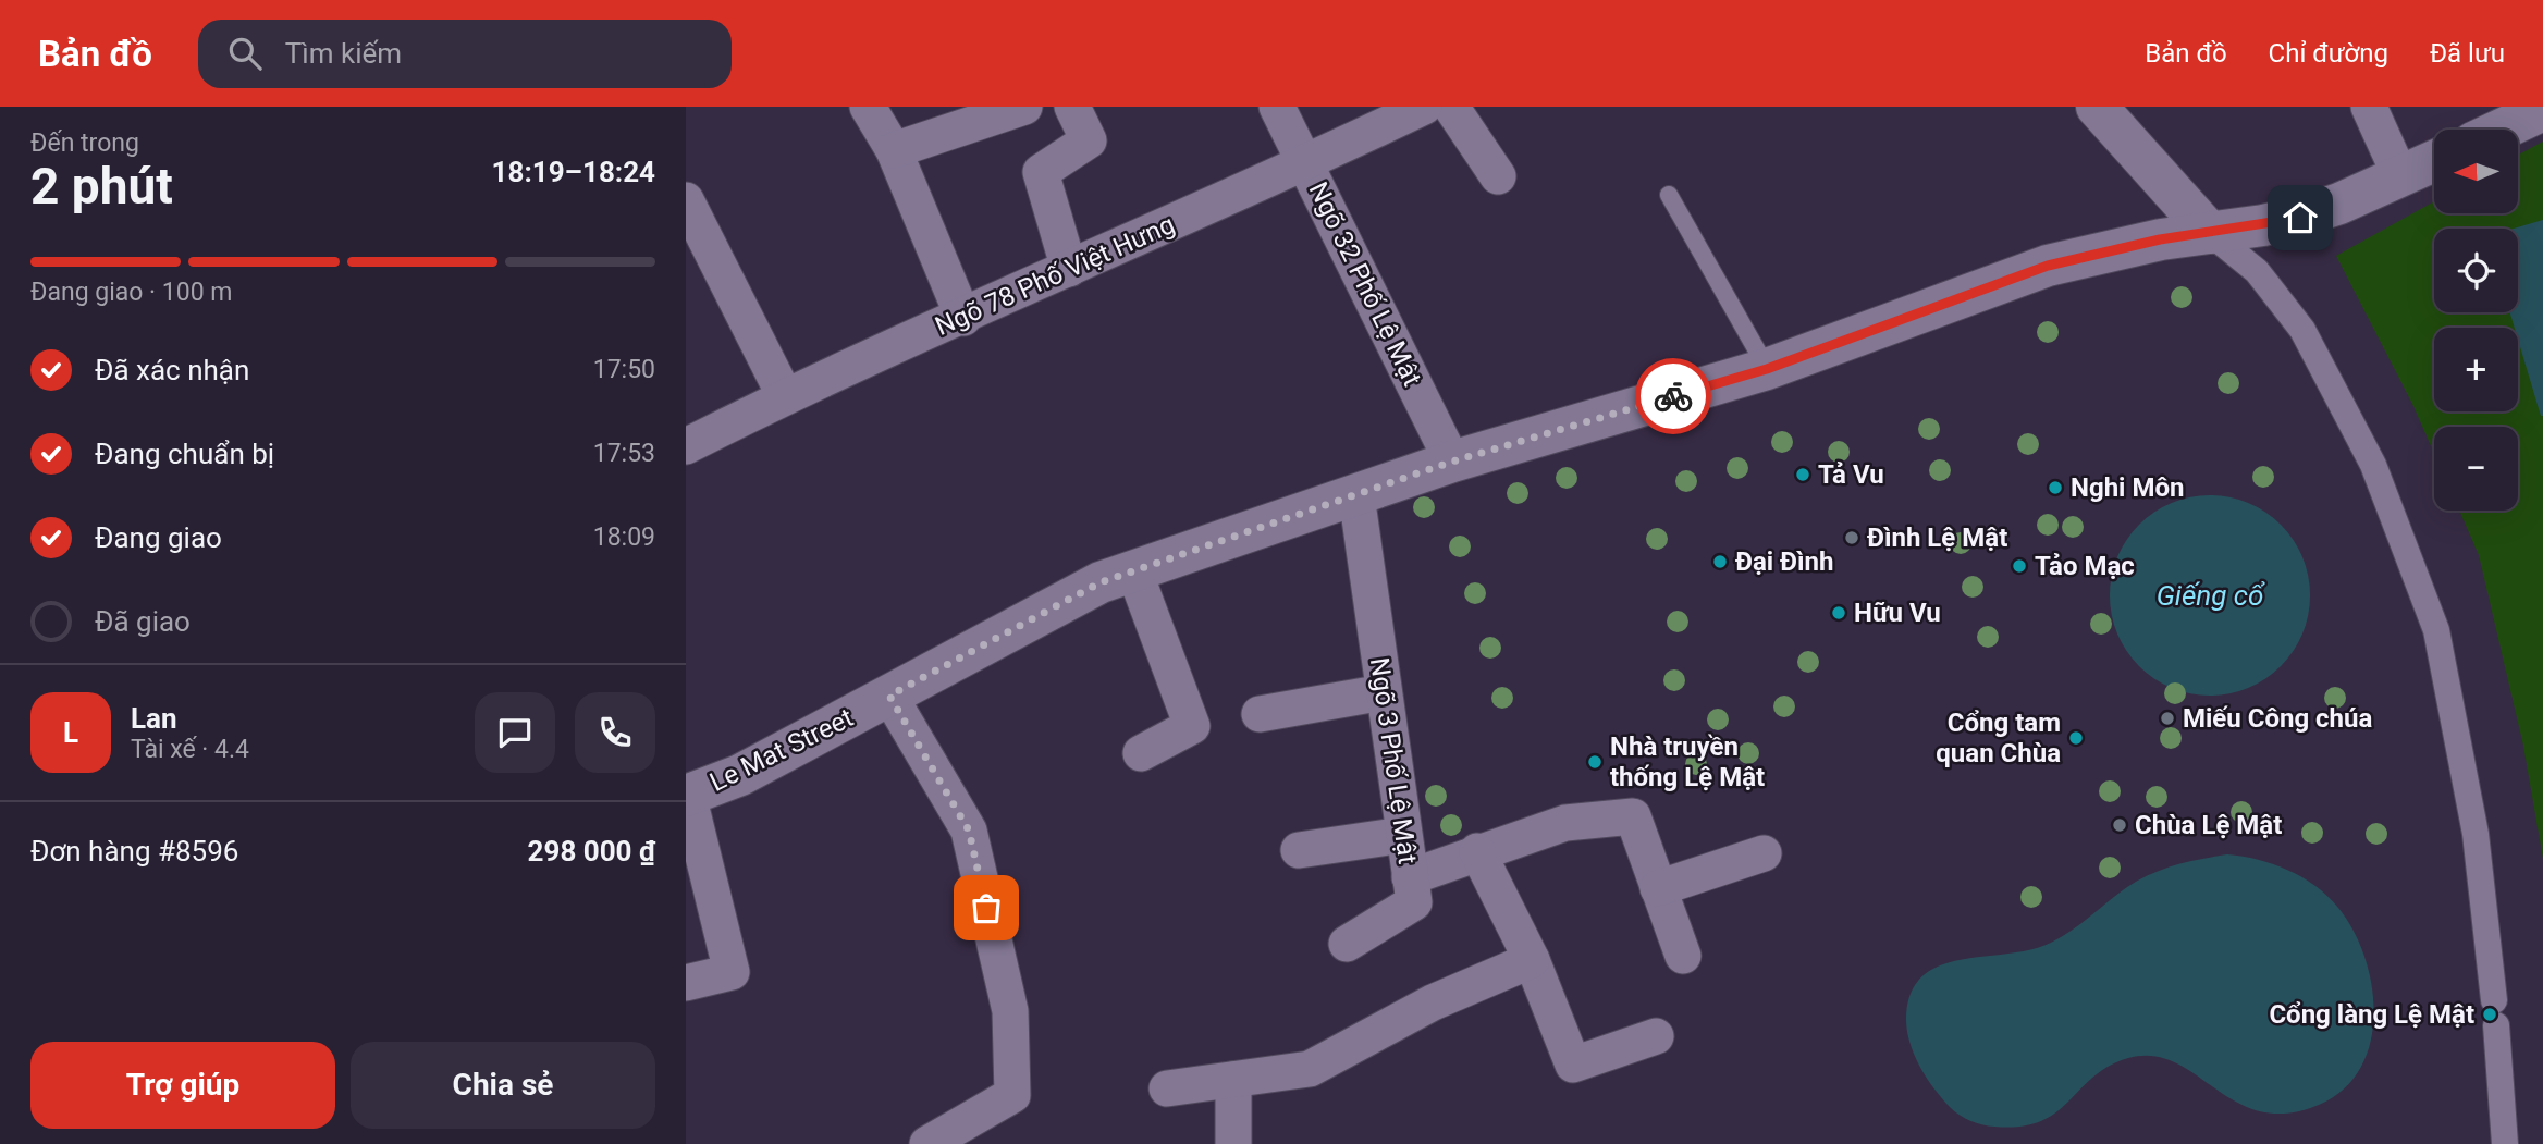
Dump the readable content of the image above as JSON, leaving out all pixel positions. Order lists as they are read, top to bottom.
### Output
{
  "streets": {
    "street": [
      "Ngõ 78 Phố Việt Hưng",
      "Ngõ 32 Phố Lệ Mật",
      "Le Mat Street",
      "Ngõ 3 Phố Lệ Mật"
    ]
  },
  "crossings": [
    ["Ngõ 78 Phố Việt Hưng", "Ngõ 32 Phố Lệ Mật"],
    ["Ngõ 32 Phố Lệ Mật", "Le Mat Street"],
    ["Le Mat Street", "Ngõ 3 Phố Lệ Mật"]
  ],
  "water": ["Giếng cổ"],
  "places": [
    "Tả Vu",
    "Nghi Môn",
    "Đình Lệ Mật",
    "Đại Đình",
    "Tảo Mạc",
    "Hữu Vu",
    "Miếu Công chúa",
    "Cổng tam quan Chùa",
    "Nhà truyền thống Lệ Mật",
    "Chùa Lệ Mật",
    "Cổng làng Lệ Mật"
  ],
  "north": "left",
  "page": {
    "header": "Bản đồ",
    "search": "Tìm kiếm",
    "nav": ["Bản đồ", "Chỉ đường", "Đã lưu"],
    "heading": ["2 phút", "Đến trong", "18:19–18:24"],
    "panel": [
      "Lan",
      "Tài xế · 4.4",
      "Đơn hàng #8596",
      "298 000 ₫"
    ],
    "map_buttons": ["+", "−"],
    "bar": "Đang giao · 100 m",
    "list": [
      ["Đã xác nhận", "17:50"],
      ["Đang chuẩn bị", "17:53"],
      ["Đang giao", "18:09"],
      "Đã giao"
    ],
    "round": "L",
    "buttons": ["Trợ giúp", "Chia sẻ"]
  }
}
